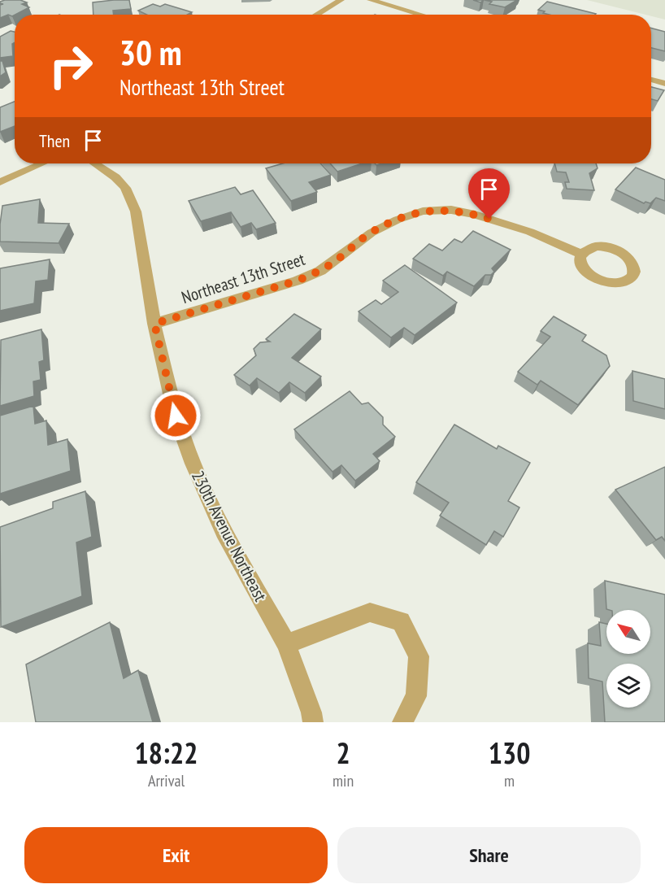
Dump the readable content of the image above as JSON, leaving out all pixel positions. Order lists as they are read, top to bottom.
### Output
{
  "streets": {
    "street": ["Northeast 13th Street", "230th Avenue Northeast"]
  },
  "crossings": [
    ["Northeast 13th Street", "230th Avenue Northeast"]
  ],
  "north": "top left",
  "page": {
    "turn": ["30 m", "Northeast 13th Street"],
    "then": "Then",
    "eta": [
      "18:22",
      "Arrival",
      "2",
      "min",
      "130",
      "m"
    ],
    "buttons": ["Exit", "Share"]
  }
}
